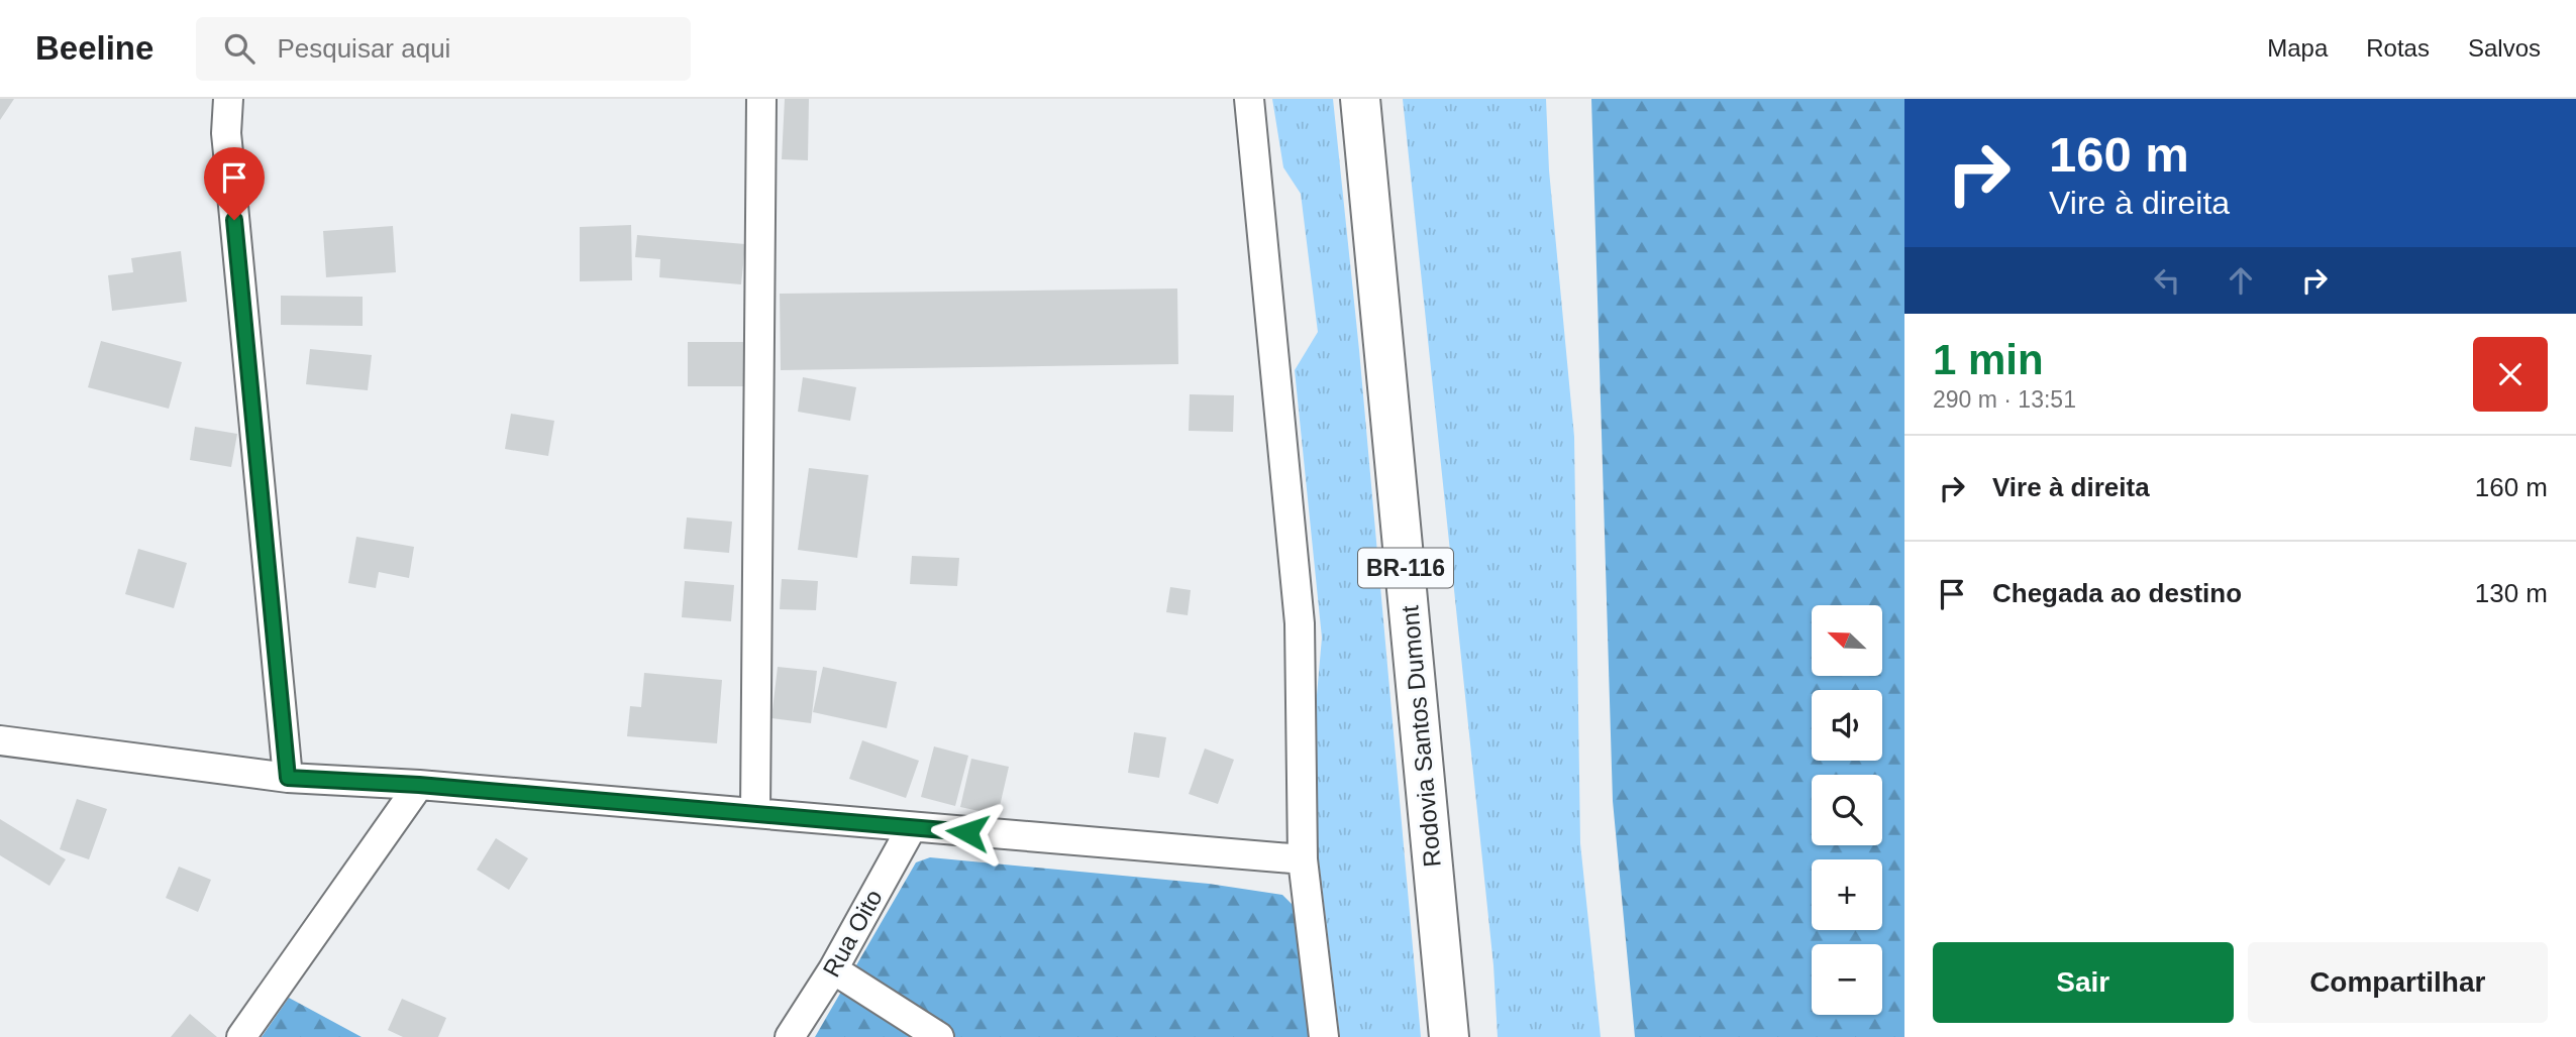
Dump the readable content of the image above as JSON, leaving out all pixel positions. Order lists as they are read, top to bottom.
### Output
{
  "streets": {
    "highway": ["BR-116", "Rodovia Santos Dumont"],
    "street": ["Rua Oito"]
  },
  "north": "top left",
  "page": {
    "header": "Beeline",
    "search": "Pesquisar aqui",
    "nav": ["Mapa", "Rotas", "Salvos"],
    "turn": ["160 m", "Vire à direita"],
    "heading": ["1 min", "290 m · 13:51"],
    "list": [
      {
        "name": "Vire à direita",
        "value": "160 m"
      },
      {
        "name": "Chegada ao destino",
        "value": "130 m"
      }
    ],
    "map_buttons": ["+", "−"],
    "buttons": ["Sair", "Compartilhar"]
  }
}
